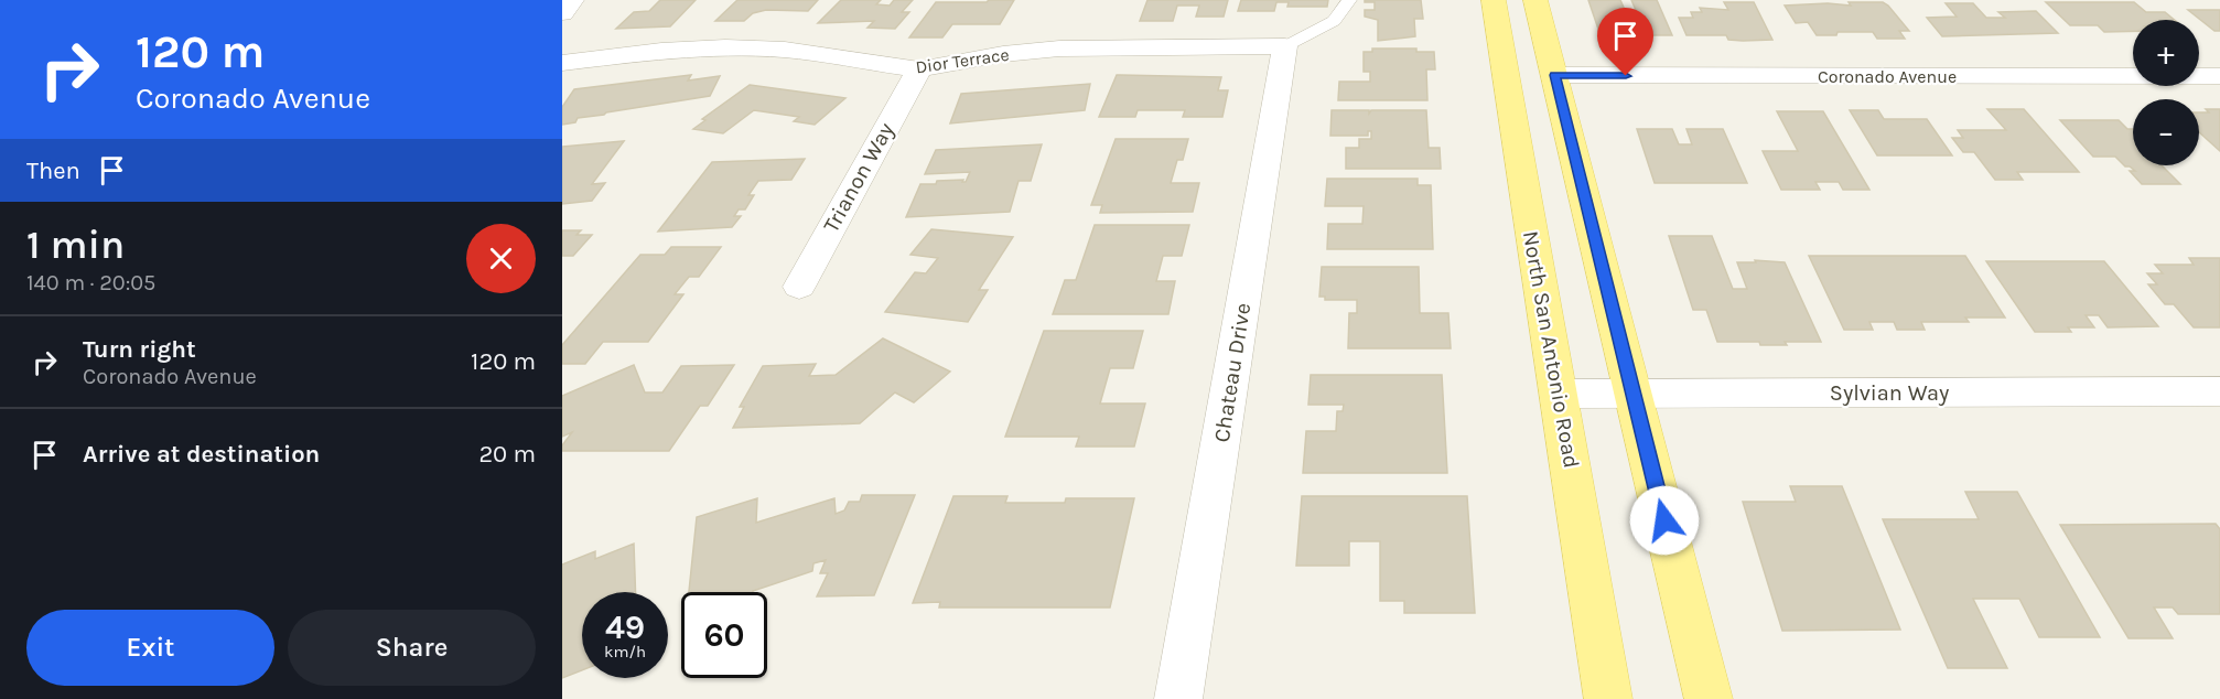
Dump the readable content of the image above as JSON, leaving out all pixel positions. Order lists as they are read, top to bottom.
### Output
{
  "streets": {
    "main road": ["North San Antonio Road"],
    "street": [
      "Dior Terrace",
      "Coronado Avenue",
      "Trianon Way",
      "Chateau Drive",
      "Sylvian Way"
    ]
  },
  "crossings": [
    ["Dior Terrace", "Trianon Way"],
    ["Dior Terrace", "Chateau Drive"],
    ["North San Antonio Road", "Sylvian Way"]
  ],
  "page": {
    "turn": ["120 m", "Coronado Avenue"],
    "map_buttons": ["+", "−"],
    "then": "Then",
    "heading": ["1 min", "140 m · 20:05"],
    "list": [
      {
        "name": "Turn right",
        "note": "Coronado Avenue",
        "value": "120 m"
      },
      {
        "name": "Arrive at destination",
        "value": "20 m"
      }
    ],
    "speed": "49 km/h",
    "limit": "60",
    "buttons": ["Exit", "Share"]
  }
}
